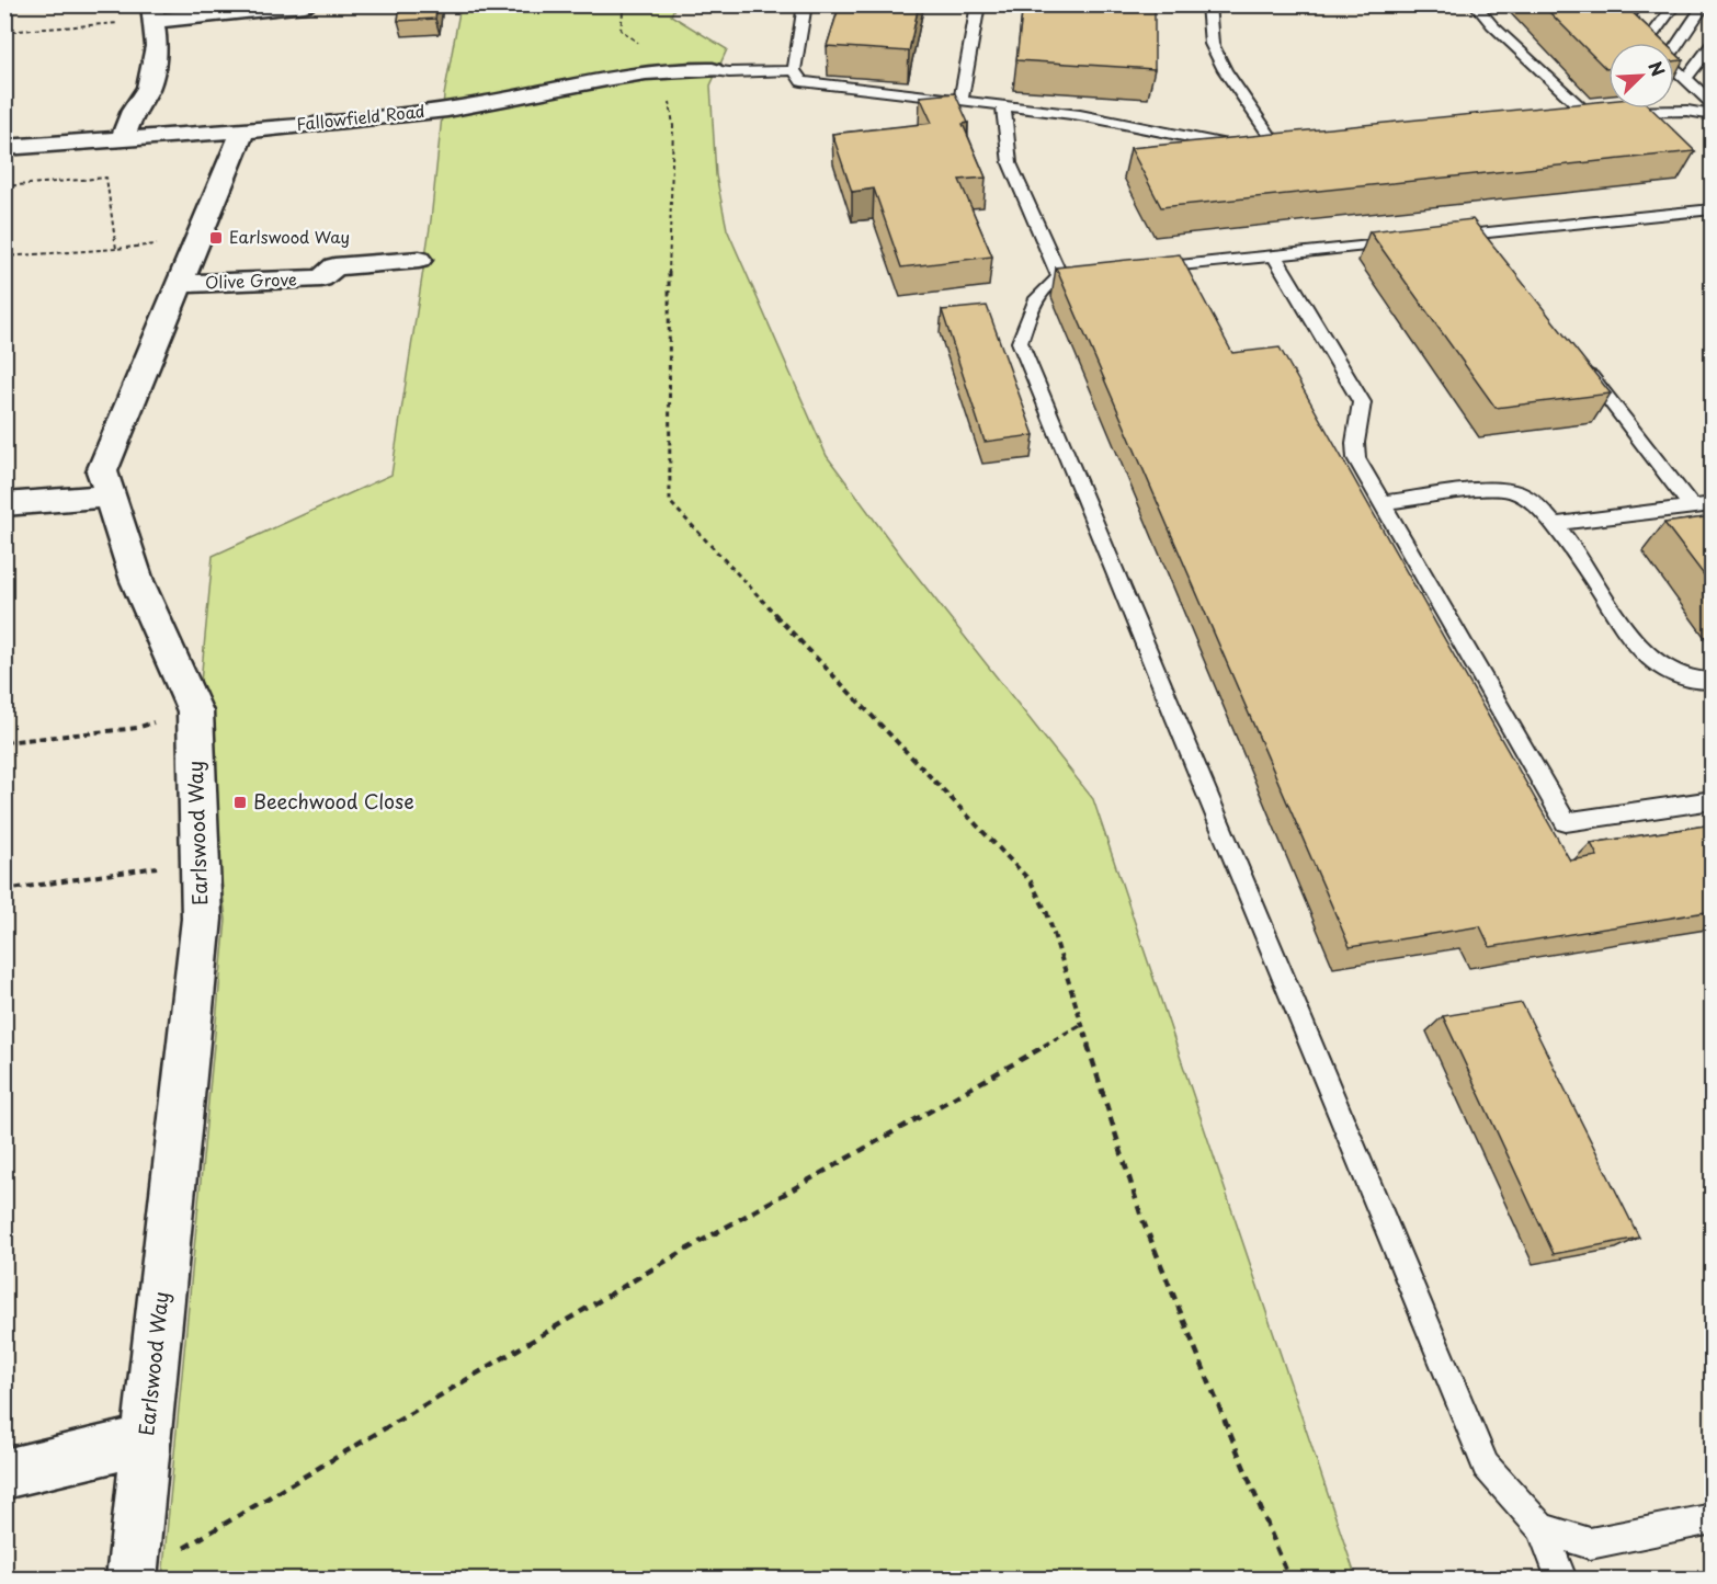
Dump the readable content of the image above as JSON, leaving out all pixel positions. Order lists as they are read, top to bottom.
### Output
{
  "streets": {
    "street": ["Fallowfield Road", "Olive Grove", "Earlswood Way"]
  },
  "crossings": [
    ["Fallowfield Road", "Earlswood Way"],
    ["Olive Grove", "Earlswood Way"]
  ],
  "places": {
    "transit": ["Earlswood Way", "Beechwood Close"]
  },
  "north": "top right"
}
